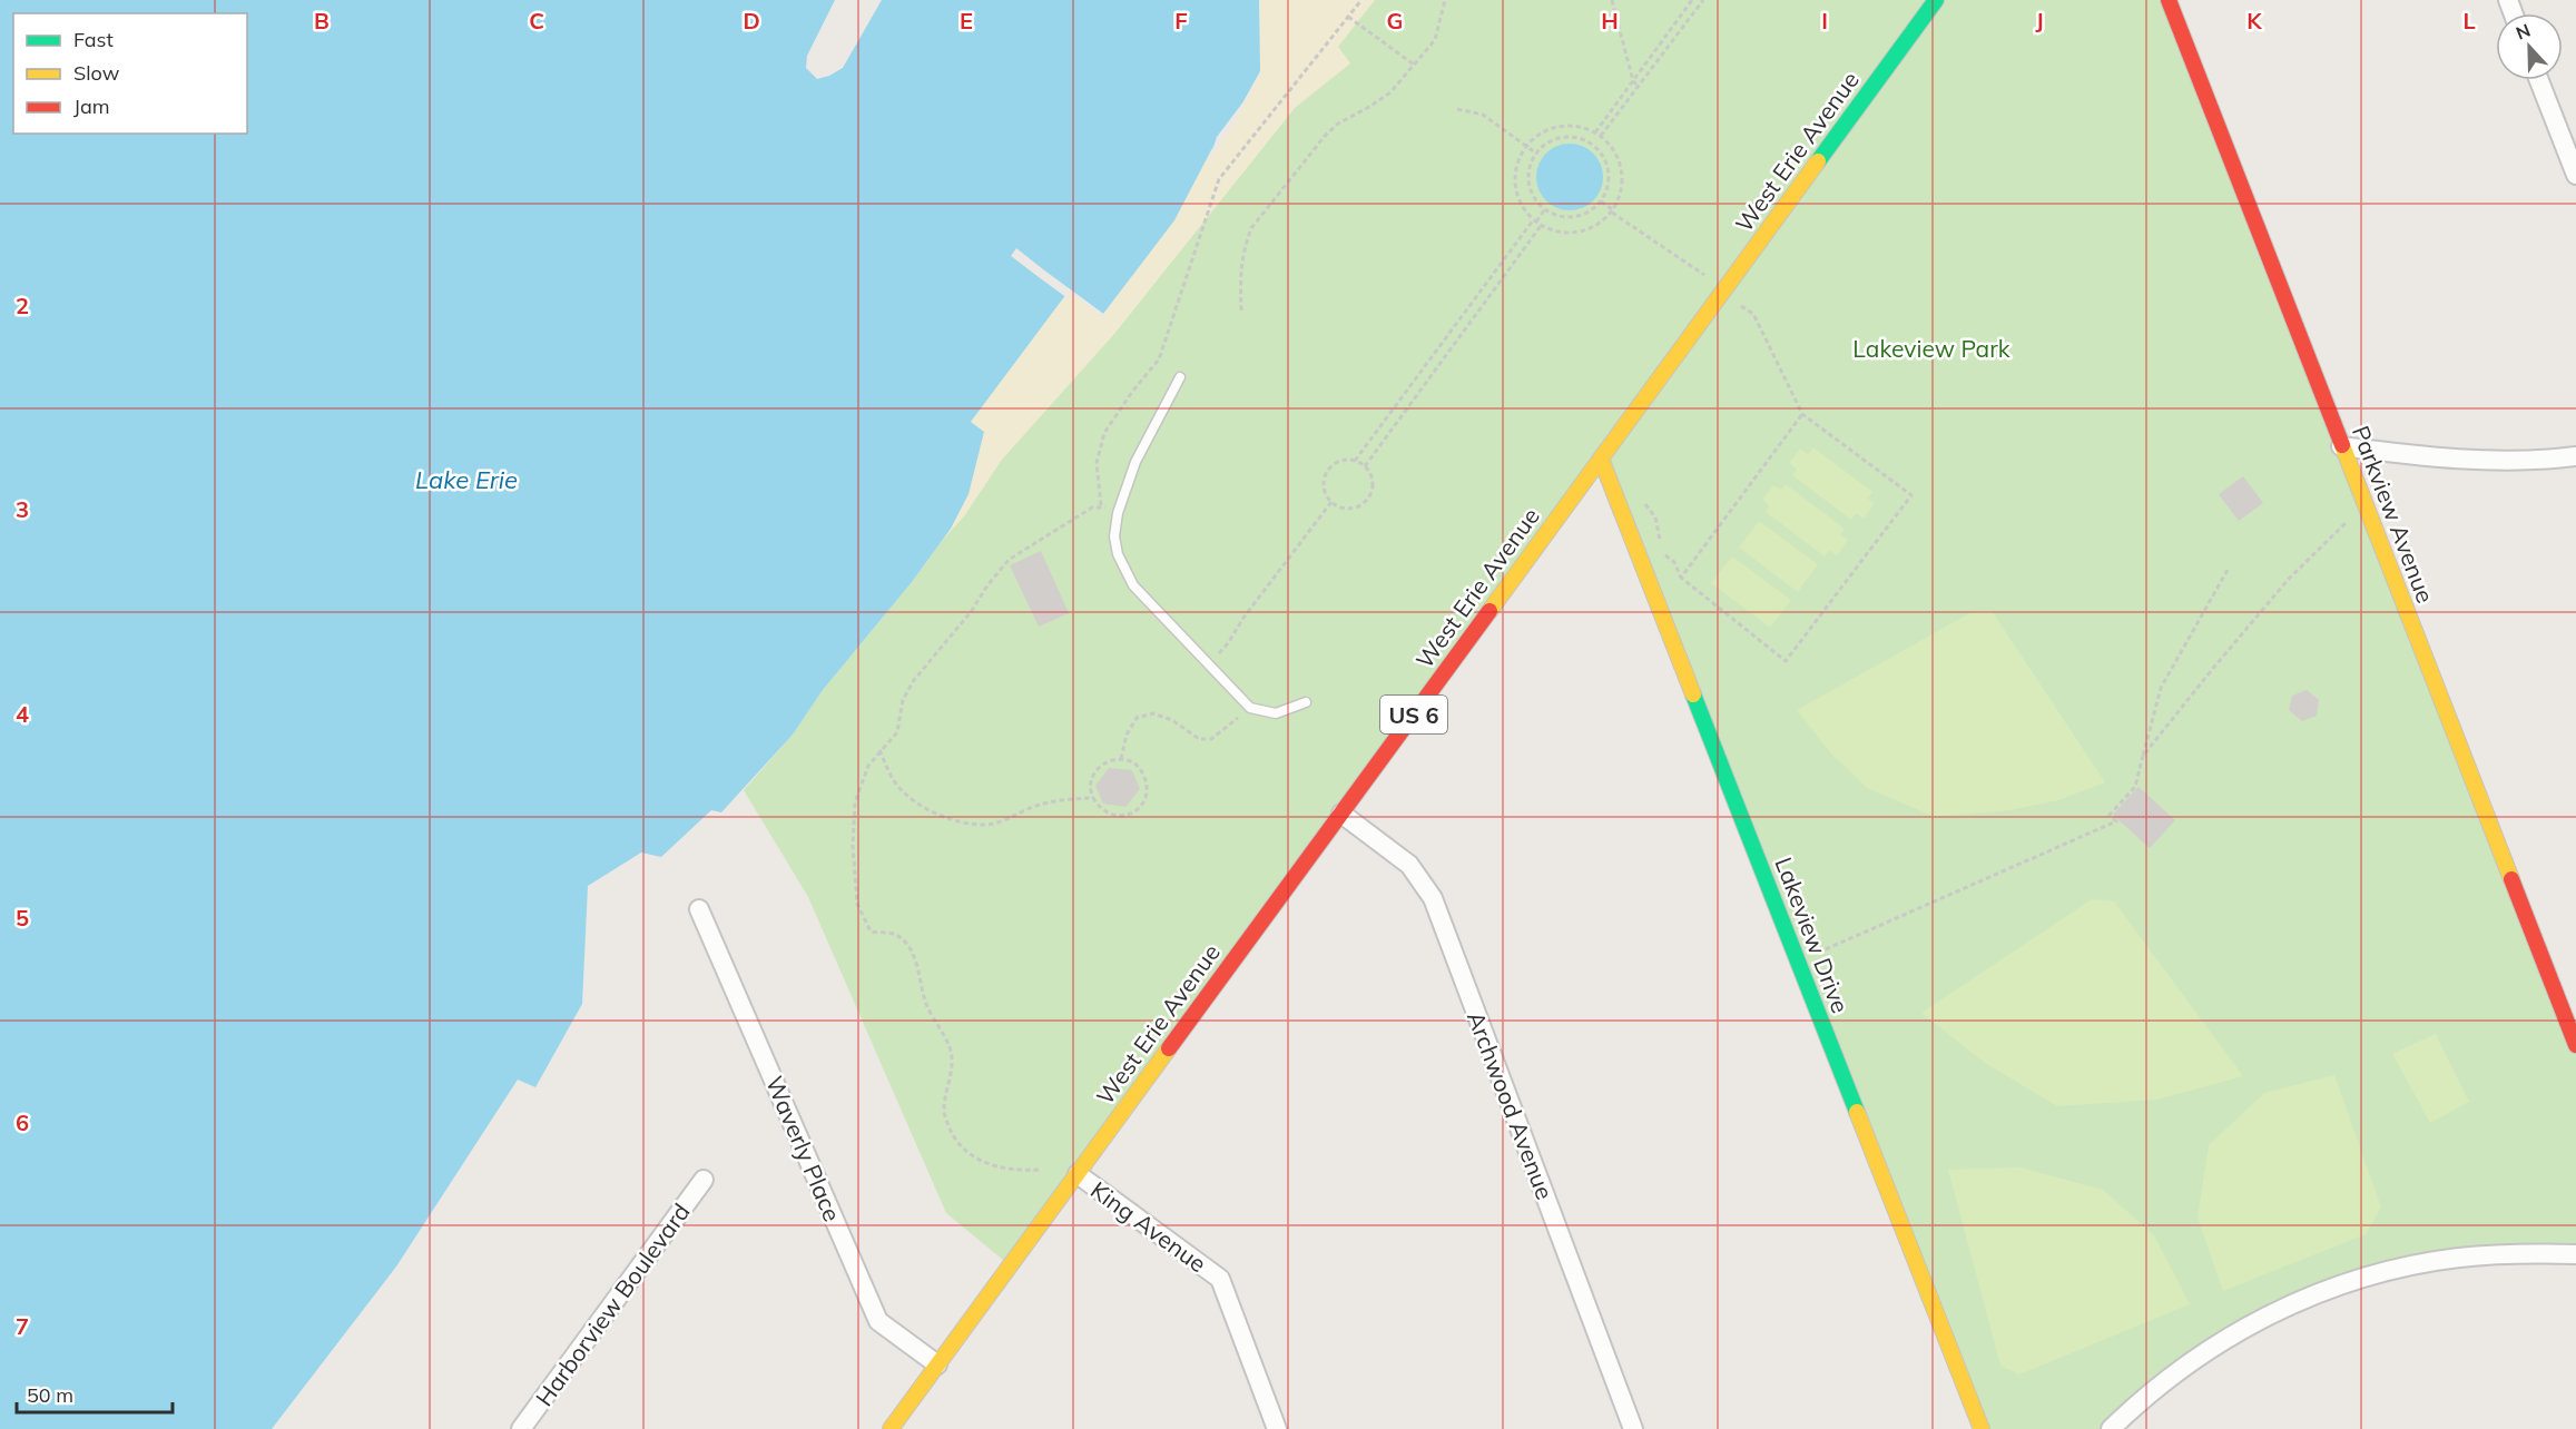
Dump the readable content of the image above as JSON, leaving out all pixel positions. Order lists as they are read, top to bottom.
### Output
{
  "streets": {
    "street": [
      "West Erie Avenue",
      "Parkview Avenue",
      "US 6",
      "Lakeview Drive",
      "Archwood Avenue",
      "Waverly Place",
      "King Avenue",
      "Harborview Boulevard"
    ]
  },
  "crossings": [
    ["West Erie Avenue", "Lakeview Drive"],
    ["West Erie Avenue", "Archwood Avenue"],
    ["West Erie Avenue", "Waverly Place"],
    ["West Erie Avenue", "King Avenue"]
  ],
  "water": ["Lake Erie"],
  "parks": ["Lakeview Park"],
  "legend": ["Fast", "Slow", "Jam"],
  "scale_bar": "50 m",
  "north": "top",
  "grid": {
    "columns": [
      "B",
      "C",
      "D",
      "E",
      "F",
      "G",
      "H",
      "I",
      "J",
      "K",
      "L"
    ],
    "rows": [
      "2",
      "3",
      "4",
      "5",
      "6",
      "7"
    ]
  }
}
